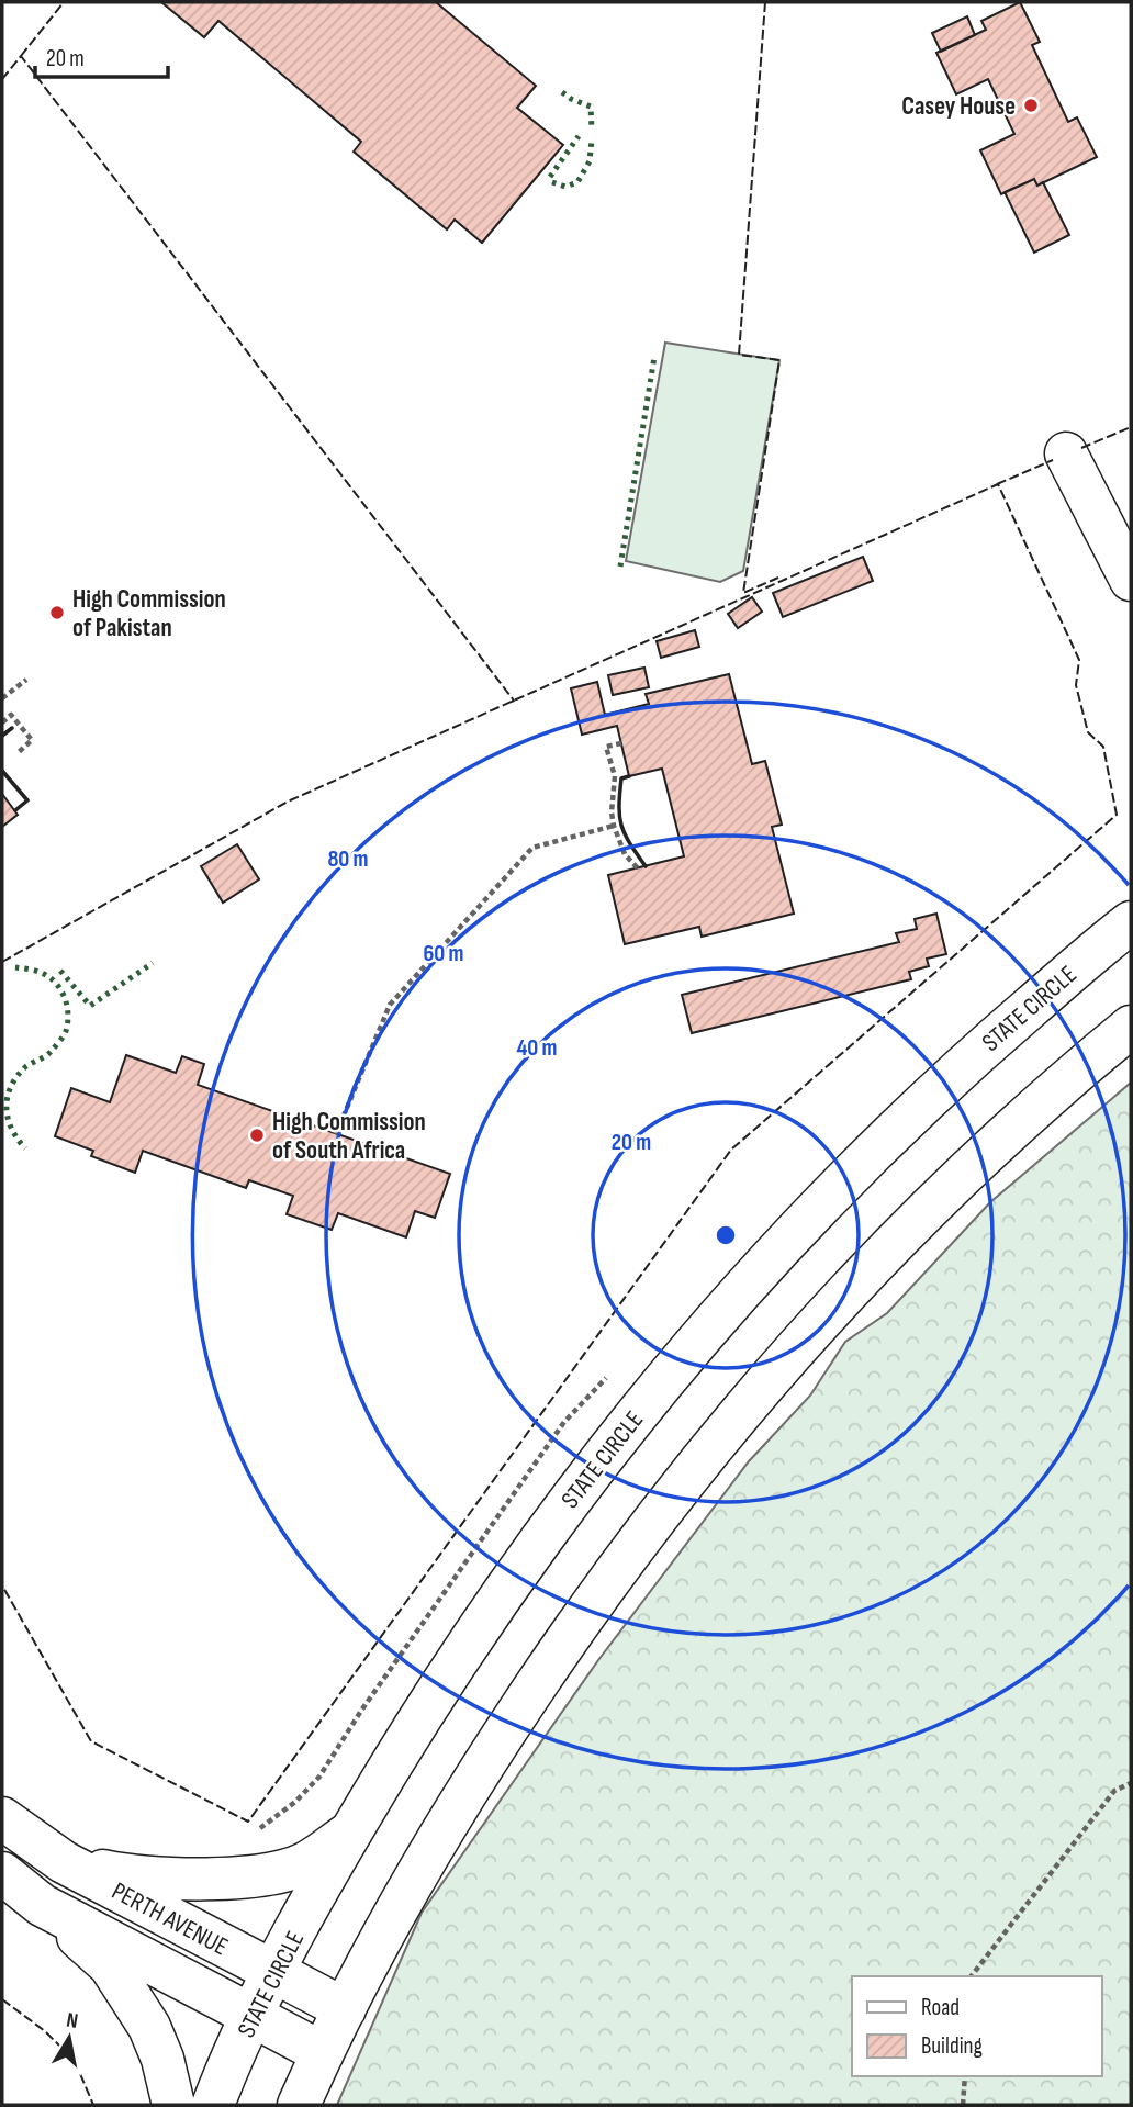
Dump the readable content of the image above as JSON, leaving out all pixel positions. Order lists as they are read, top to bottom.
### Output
{
  "streets": {
    "main road": ["STATE CIRCLE", "PERTH AVENUE"]
  },
  "crossings": [
    ["STATE CIRCLE", "PERTH AVENUE"]
  ],
  "places": ["Casey House", "High Commission of Pakistan", "High Commission of South Africa"],
  "legend": ["Road", "Building"],
  "scale_bar": "20 m",
  "north": "top",
  "rings": [
    "80 m",
    "60 m",
    "40 m",
    "20 m"
  ]
}
